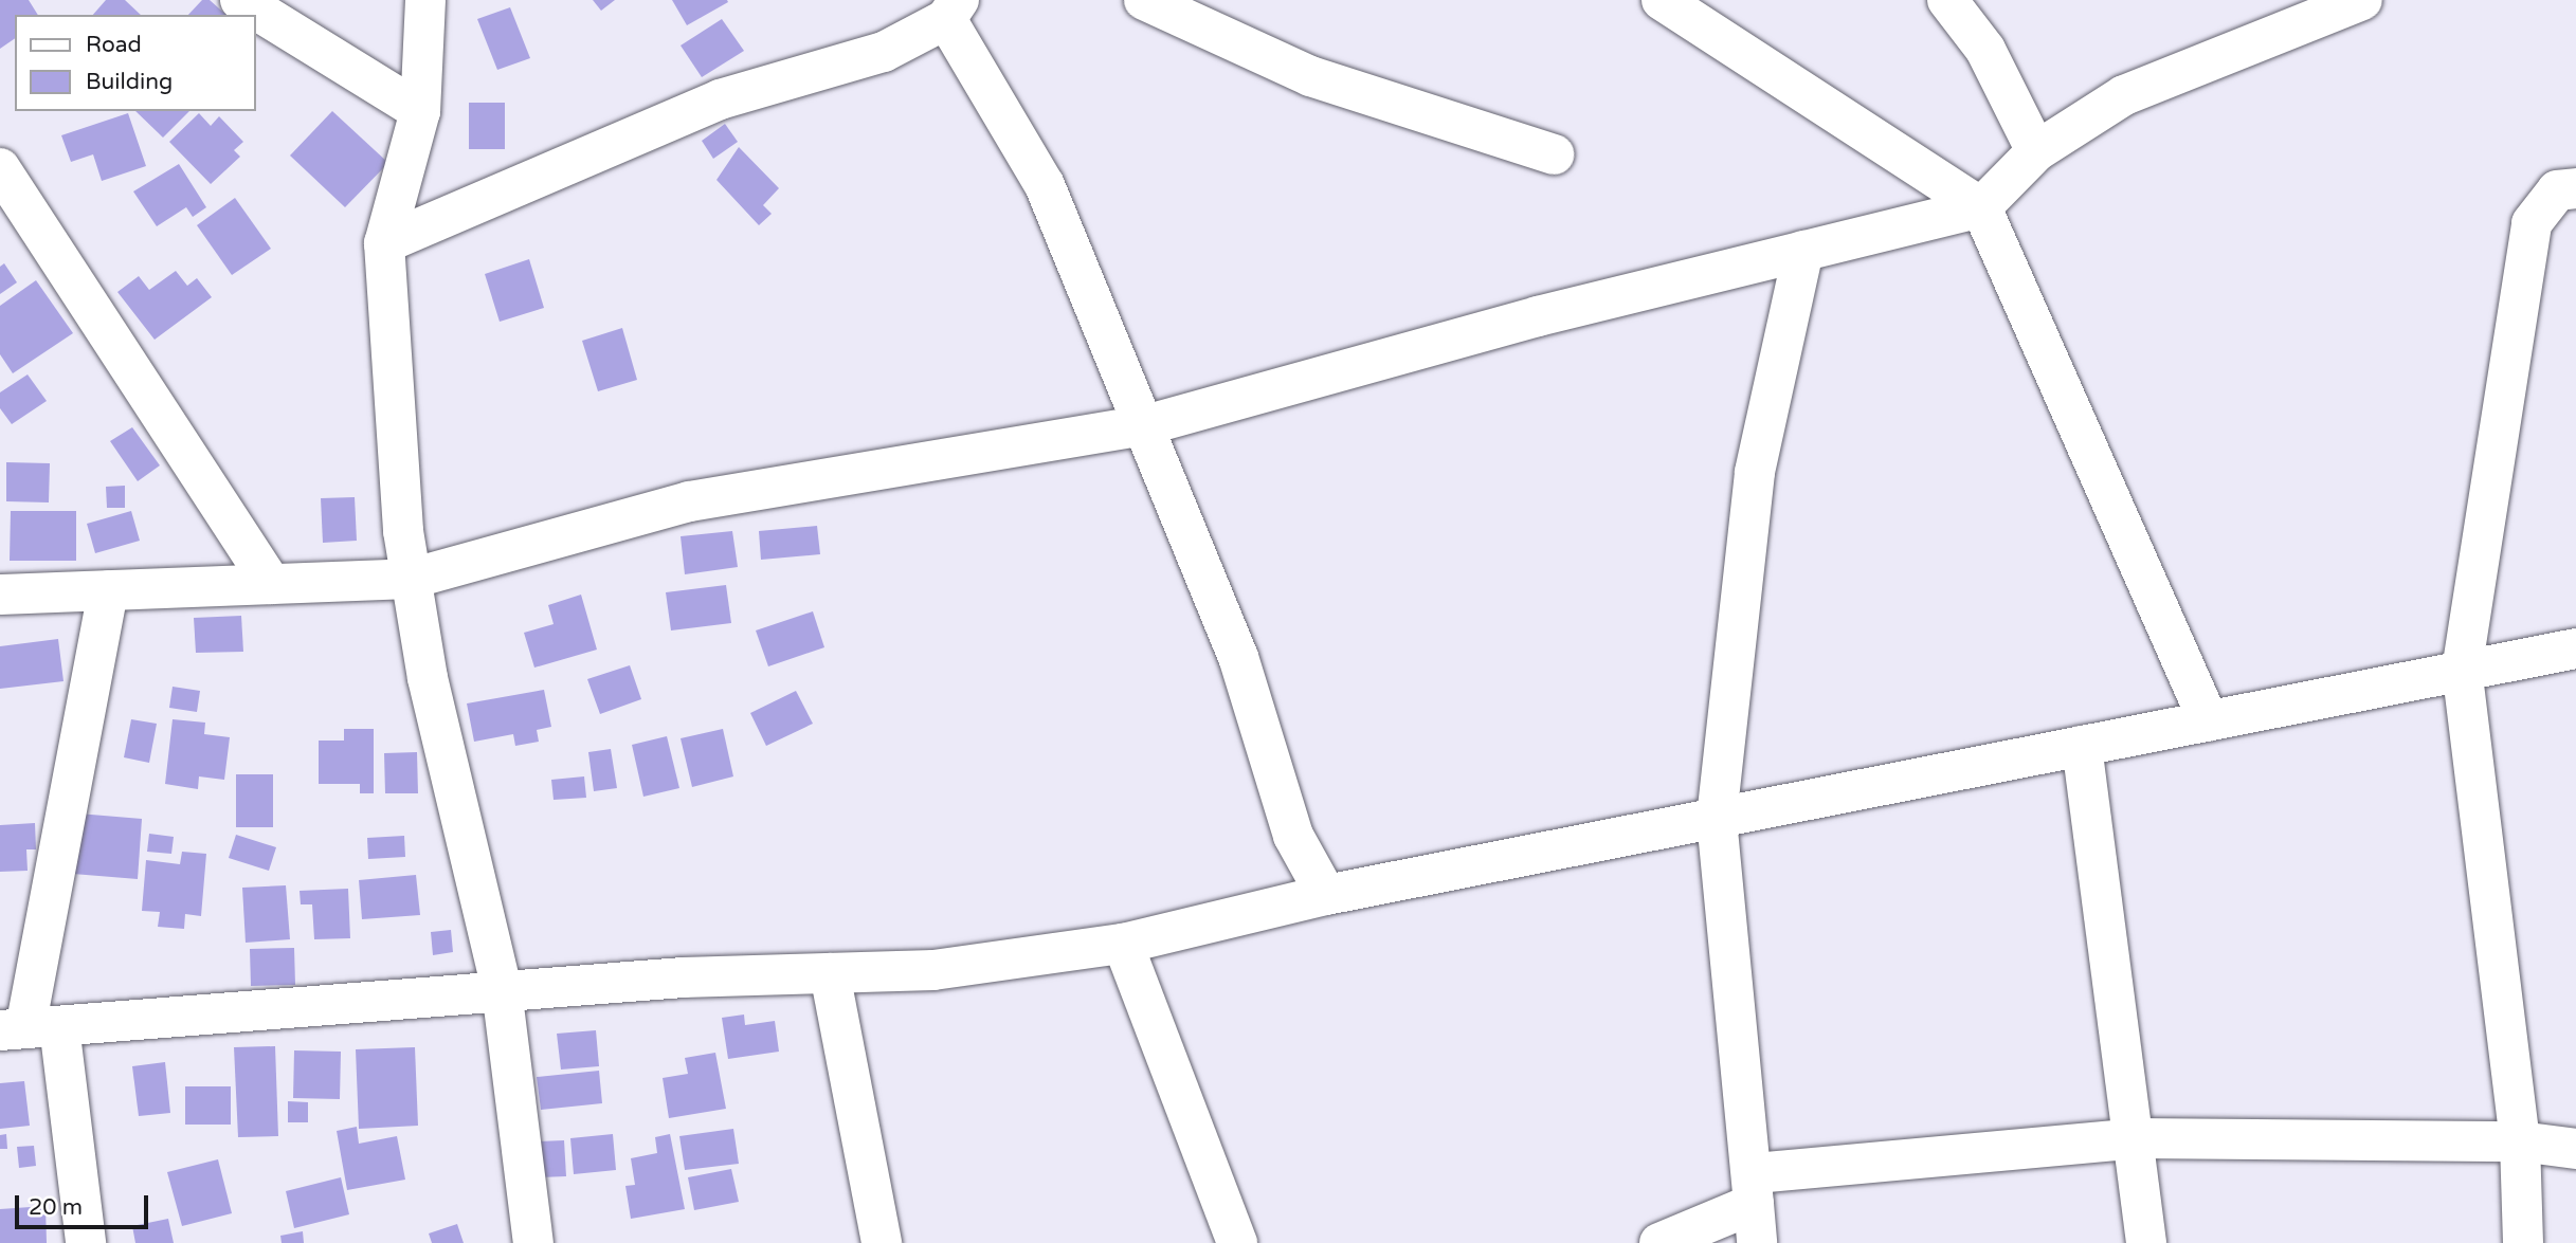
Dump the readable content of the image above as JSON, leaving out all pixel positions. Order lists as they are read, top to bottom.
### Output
{
  "legend": ["Road", "Building"],
  "scale_bar": "20 m"
}
